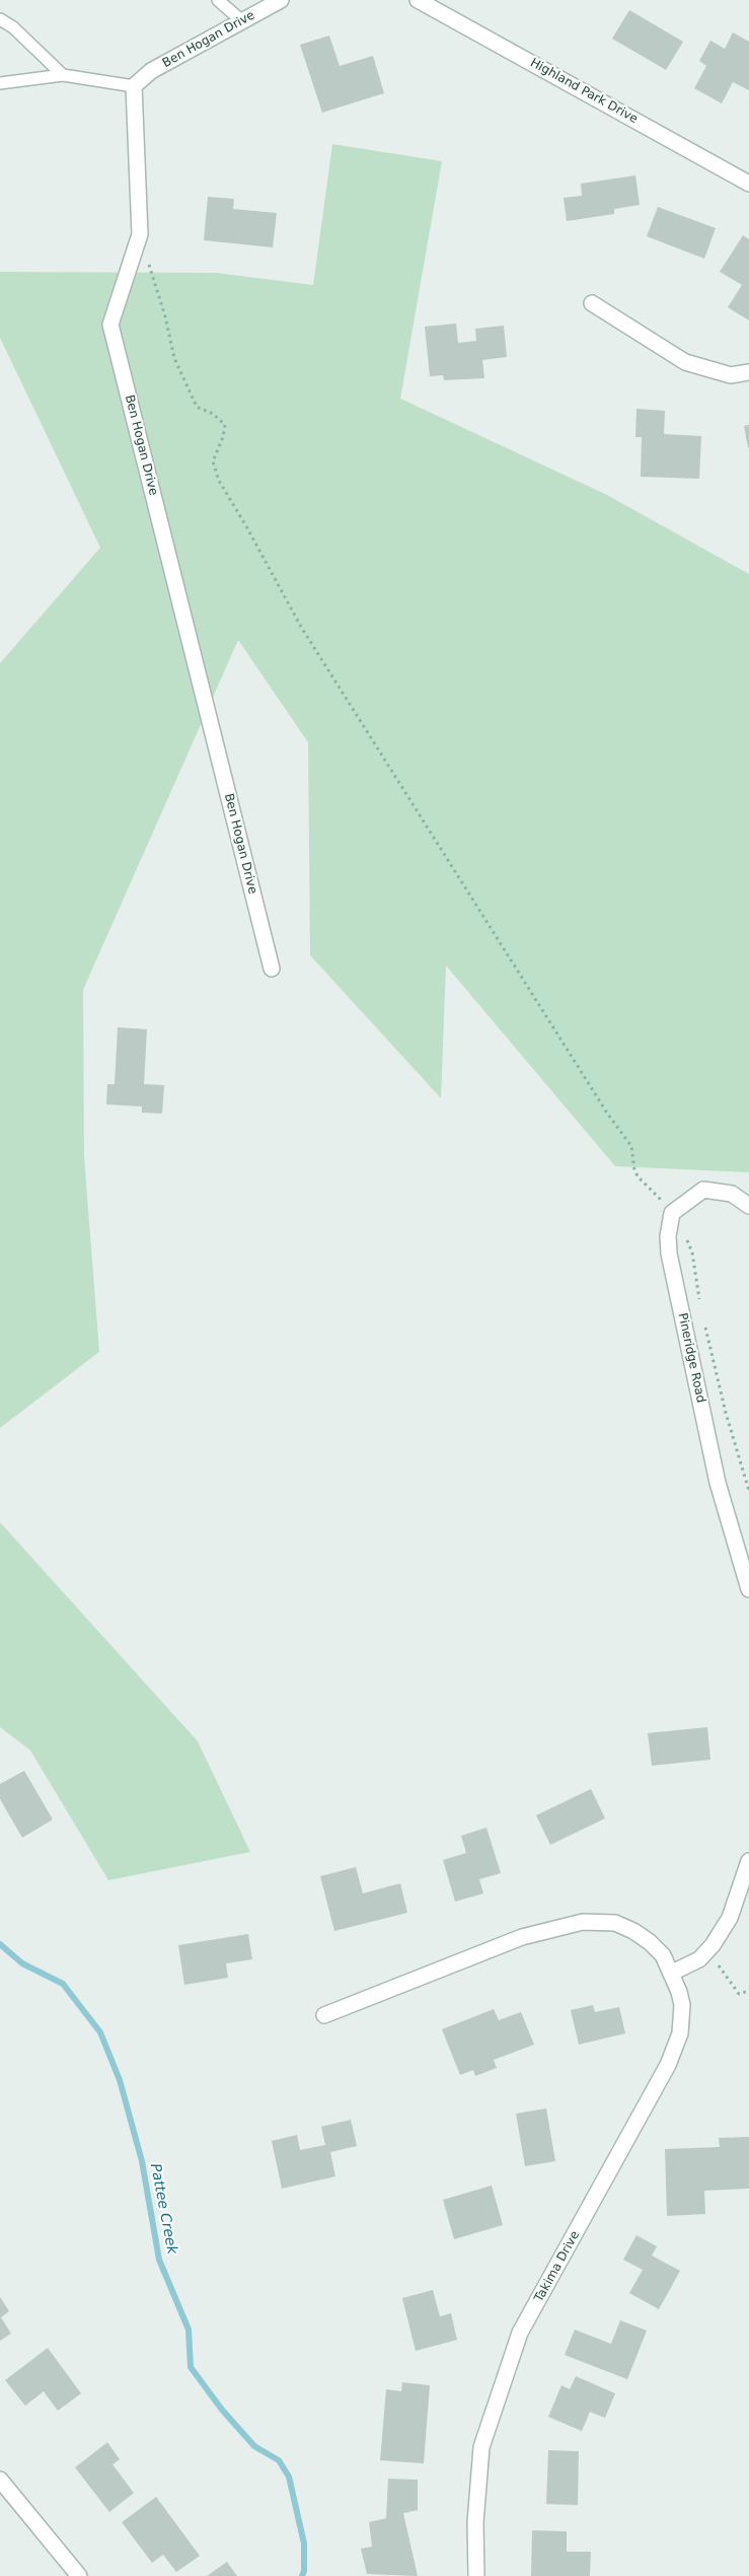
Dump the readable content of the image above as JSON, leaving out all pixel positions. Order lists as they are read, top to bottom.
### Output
{
  "streets": {
    "street": [
      "Ben Hogan Drive",
      "Highland Park Drive",
      "Pineridge Road",
      "Takima Drive"
    ]
  },
  "water": ["Pattee Creek"]
}
